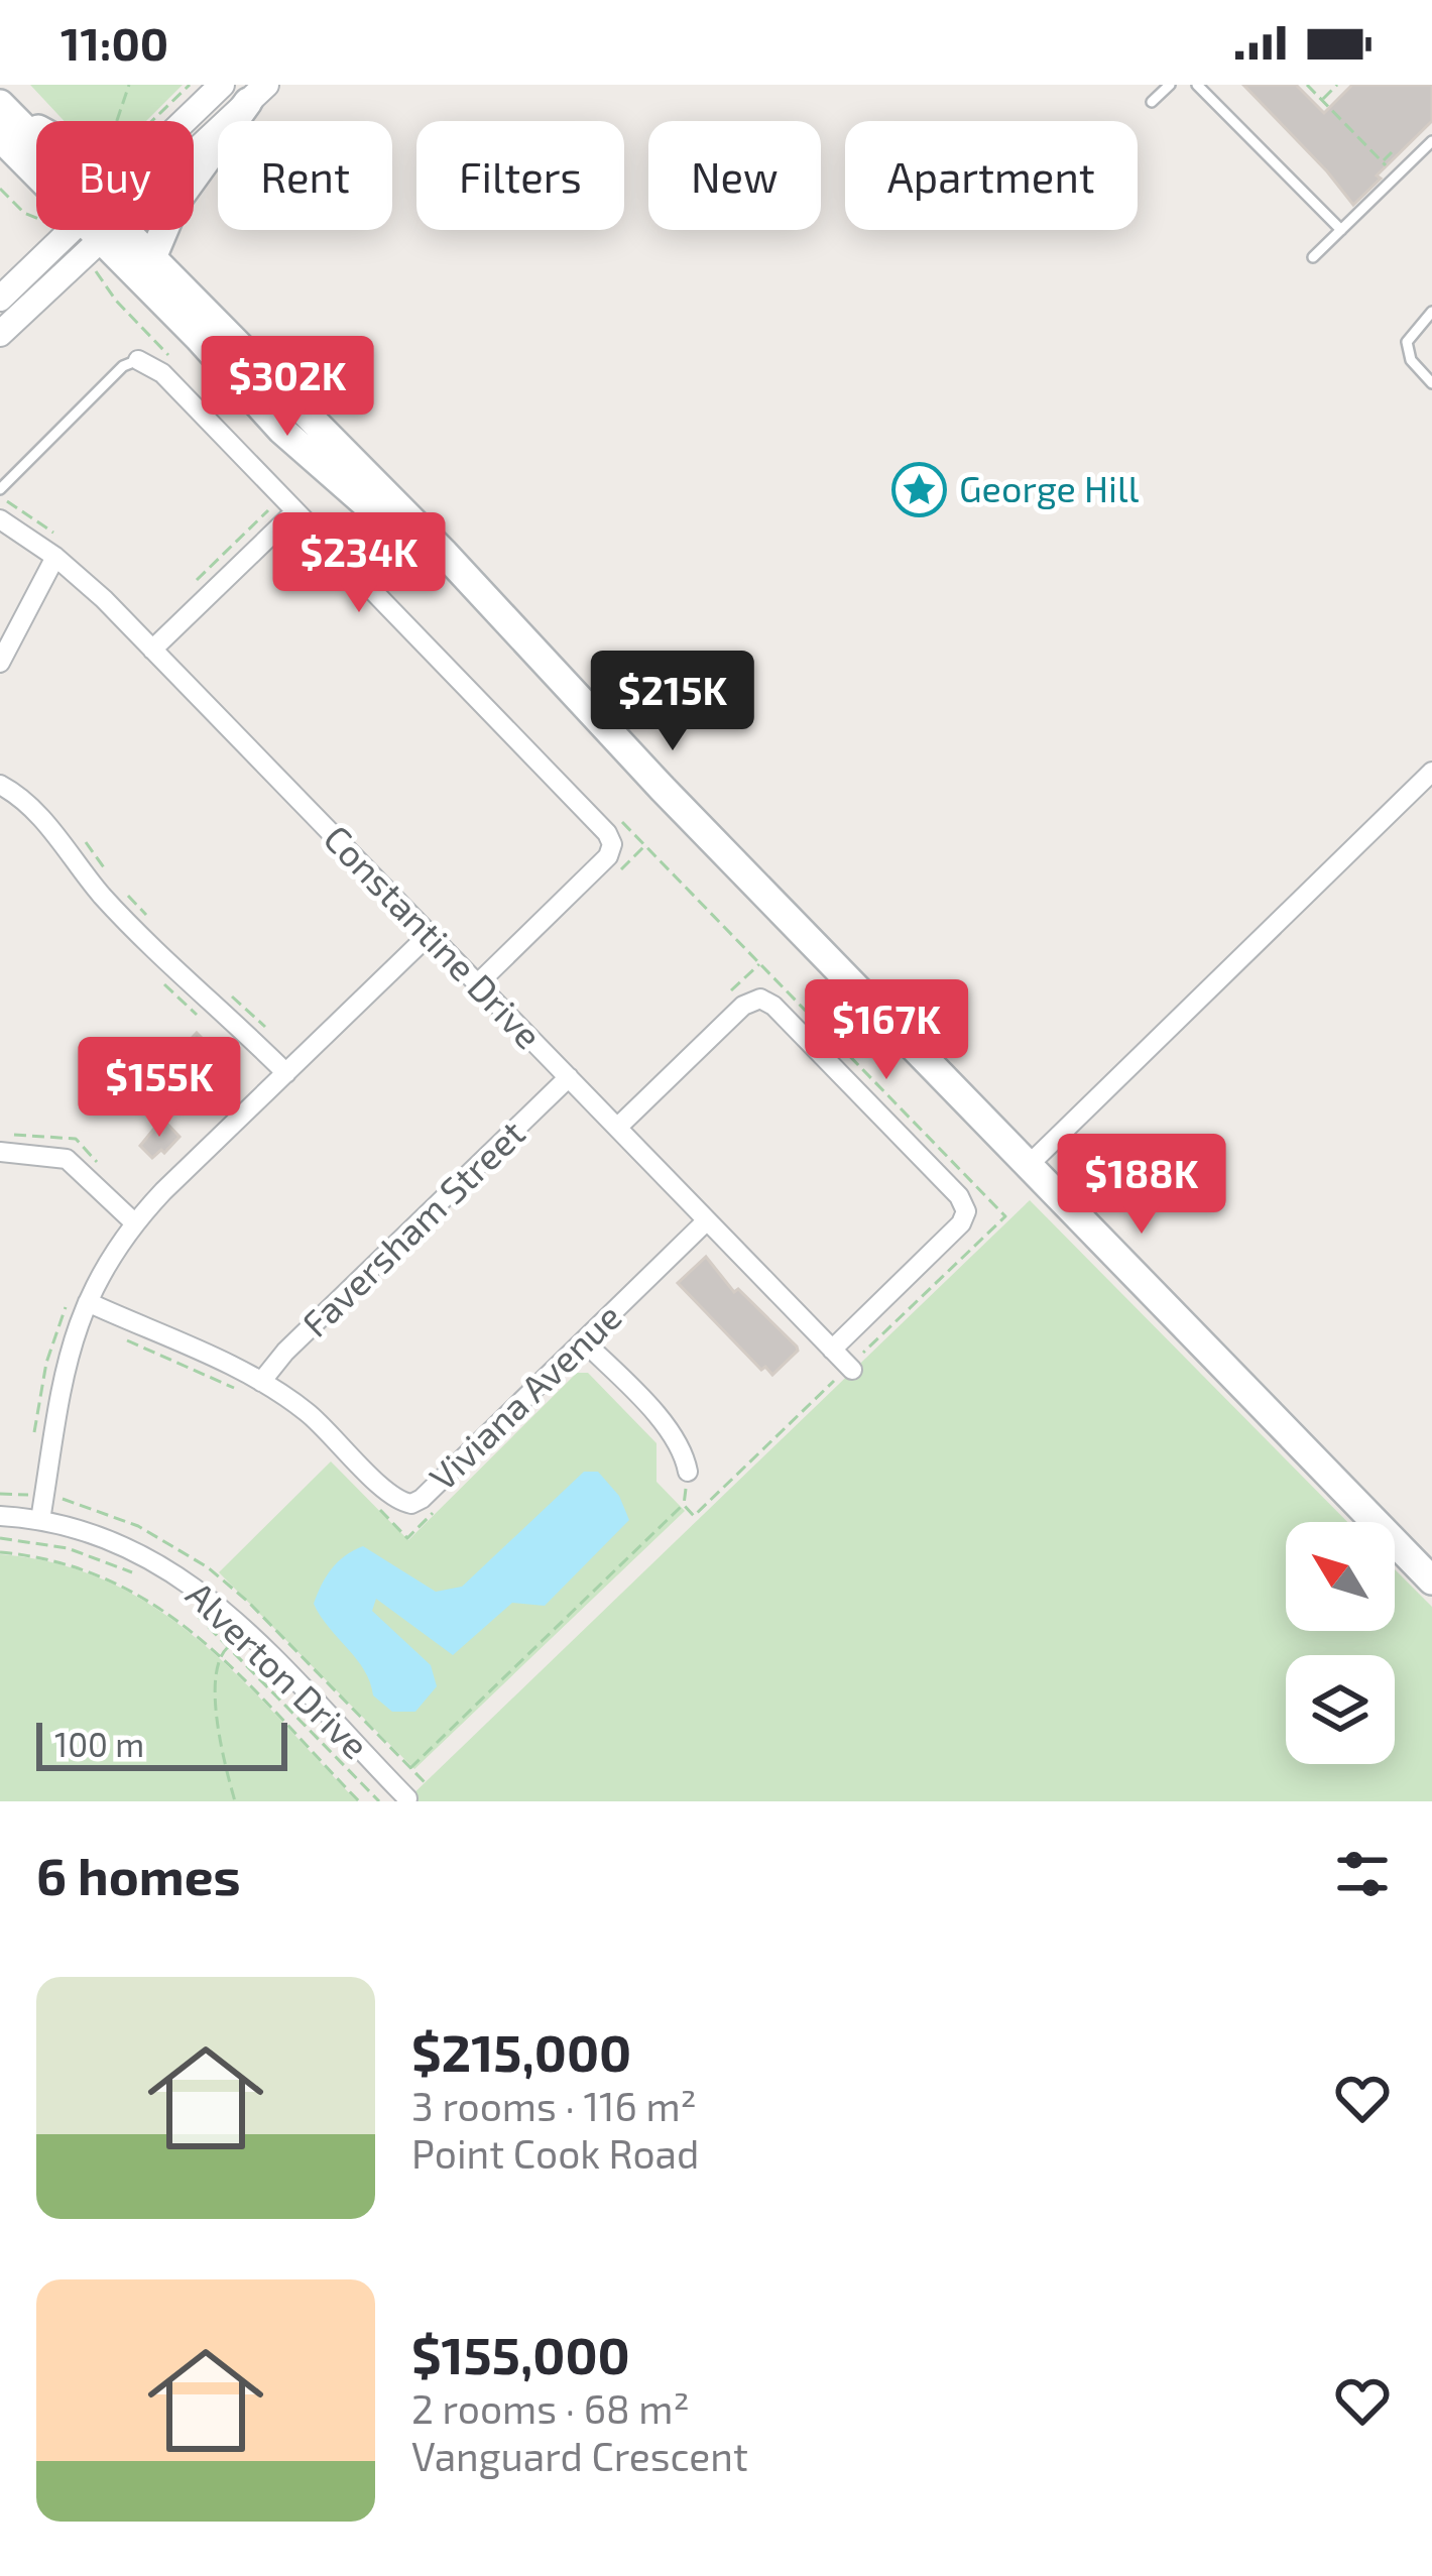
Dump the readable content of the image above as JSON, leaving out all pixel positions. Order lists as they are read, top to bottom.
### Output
{
  "streets": {
    "street": [
      "Constantine Drive",
      "Faversham Street",
      "Viviana Avenue",
      "Alverton Drive"
    ]
  },
  "crossings": [
    ["Constantine Drive", "Faversham Street"],
    ["Constantine Drive", "Viviana Avenue"],
    ["Faversham Street", "Viviana Avenue"]
  ],
  "places": {
    "place": ["George Hill"]
  },
  "scale_bar": "100 m",
  "north": "top left",
  "page": {
    "status": "11:00",
    "chip": [
      "Buy",
      "Rent",
      "Filters",
      "New",
      "Apartment"
    ],
    "price": [
      "$302K",
      "$234K",
      "$215K",
      "$167K",
      "$155K",
      "$188K"
    ],
    "scale": "100 m",
    "heading": "6 homes",
    "list": [
      {
        "name": "$215,000",
        "note": "3 rooms · 116 m² · Point Cook Road"
      },
      {
        "name": "$155,000",
        "note": "2 rooms · 68 m² · Vanguard Crescent"
      }
    ]
  }
}
